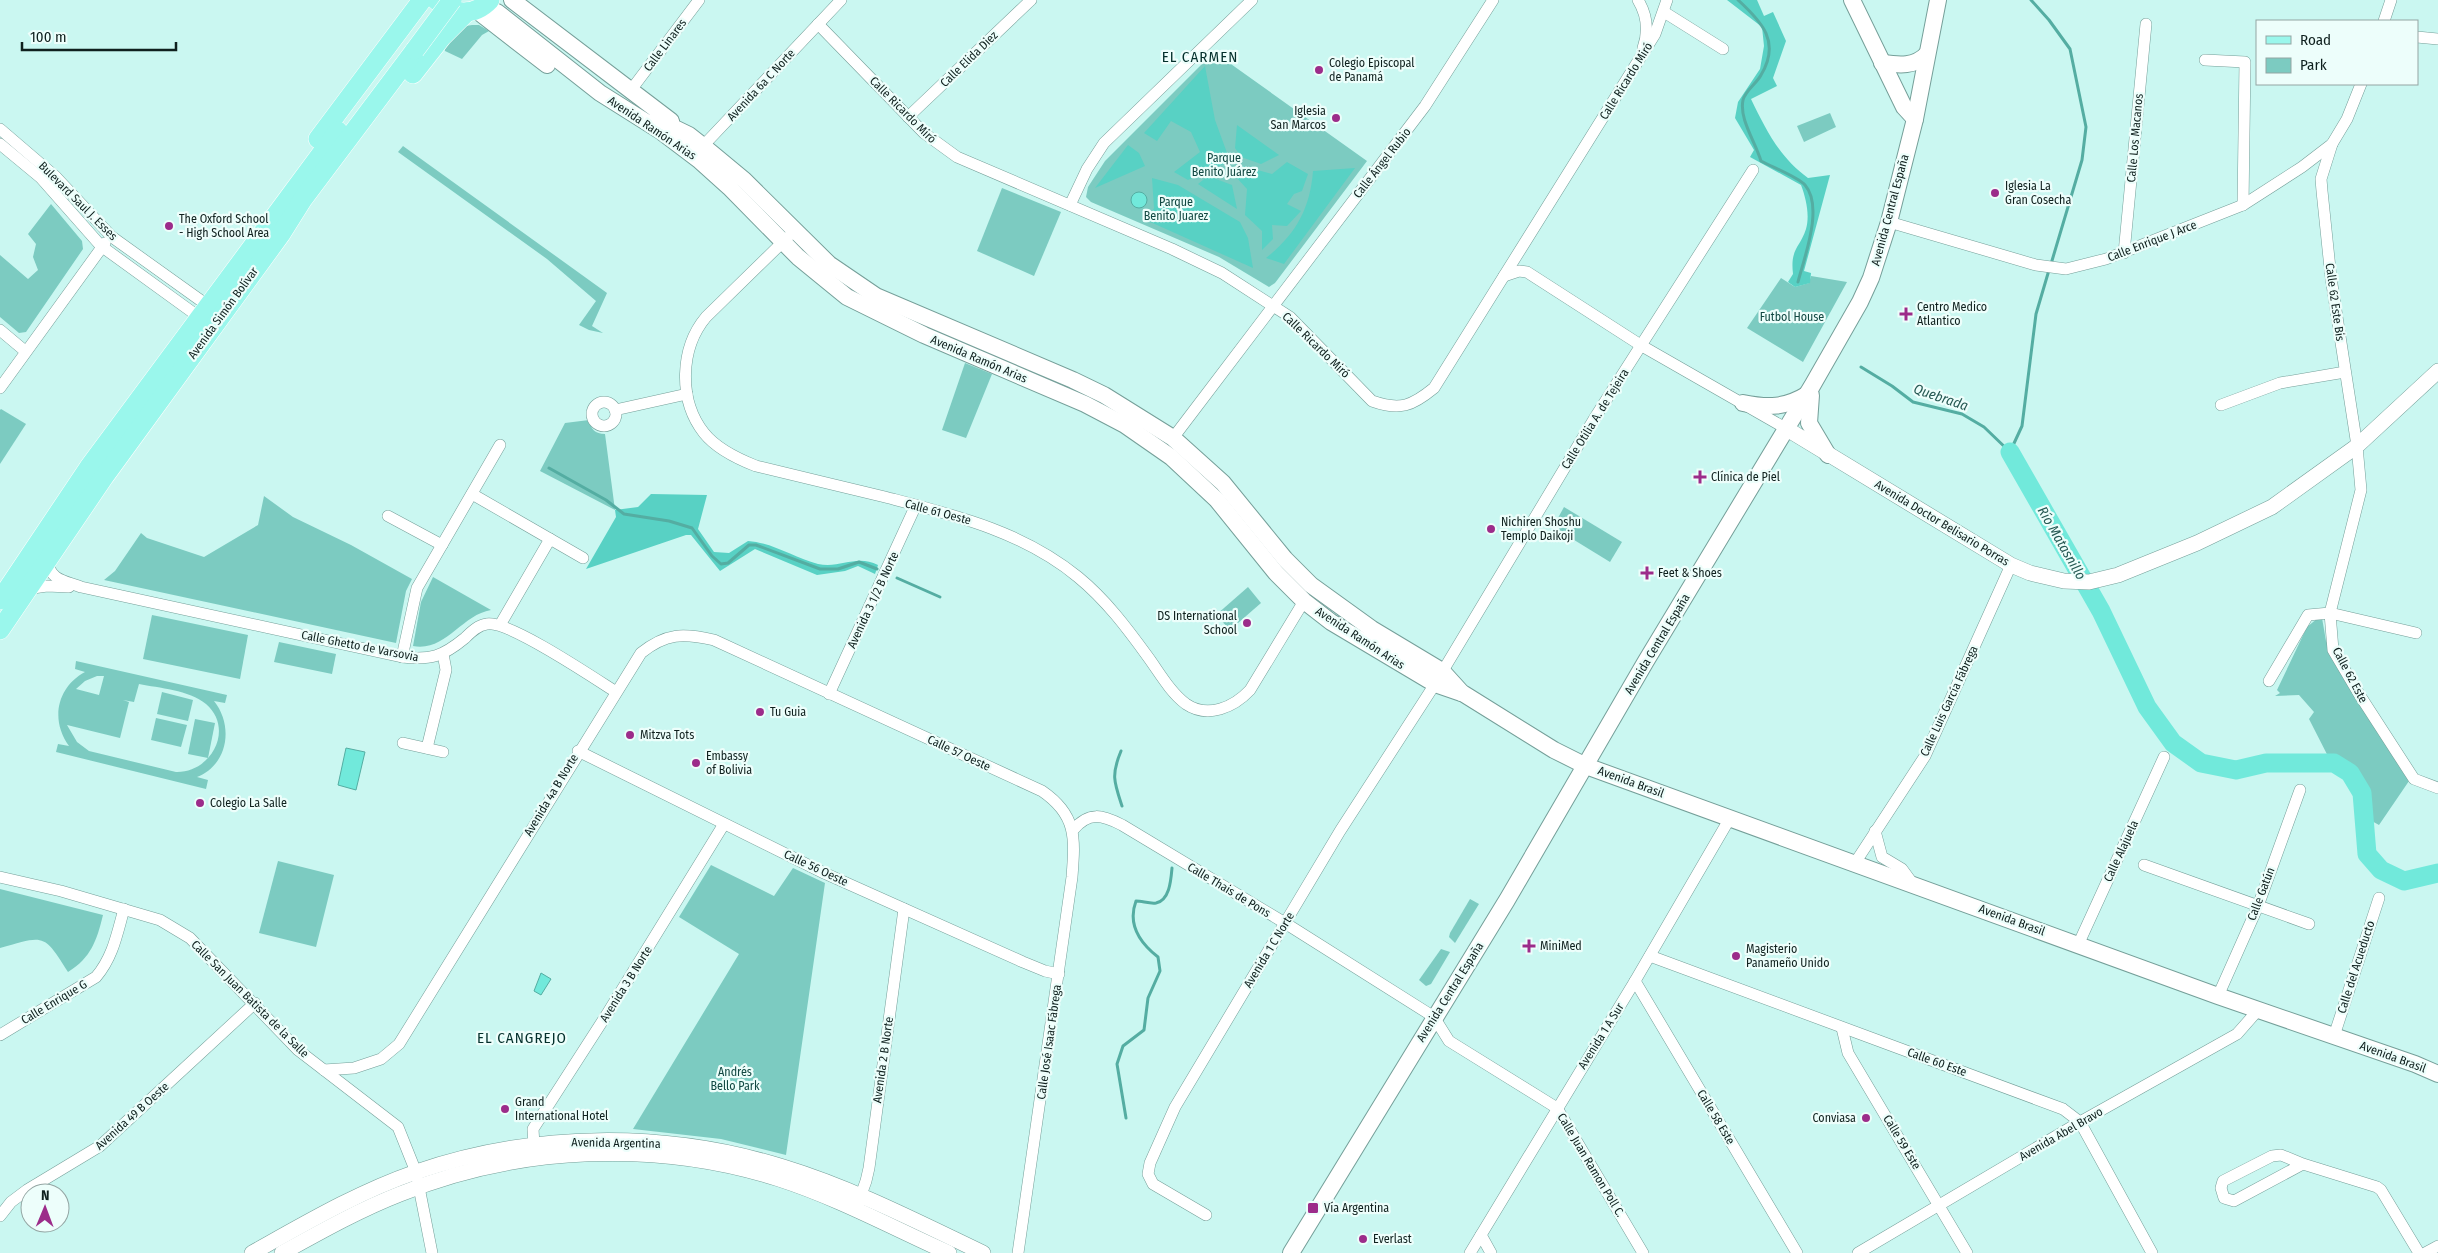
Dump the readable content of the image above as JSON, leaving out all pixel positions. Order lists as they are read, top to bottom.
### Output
{
  "streets": {
    "main road": [
      "Avenida Ramón Arias",
      "Avenida Central España",
      "Avenida Simón Bolívar",
      "Avenida Brasil"
    ],
    "street": [
      "Calle Linares",
      "Calle Elida Diez",
      "Calle Ricardo Miró",
      "Avenida 6a C Norte",
      "Calle Los Macanos",
      "Calle Ángel Rubio",
      "Bulevard Saul J. Esses",
      "Calle Enrique J Arce",
      "Calle 62 Este Bis",
      "Calle Otilia A. de Tejeira",
      "Calle 61 Oeste",
      "Avenida Doctor Belisario Porras",
      "Avenida 3 1/2 B Norte",
      "Calle Ghetto de Varsovia",
      "Calle 62 Este",
      "Calle Luis García Fábrega",
      "Calle 57 Oeste",
      "Avenida 4a B Norte",
      "Calle Alajuela",
      "Calle 56 Oeste",
      "Calle Thais de Pons",
      "Calle Gatún",
      "Avenida 1 C Norte",
      "Calle del Acueducto",
      "Avenida 3 B Norte",
      "Calle San Juan Batista de la Salle",
      "Calle Enrique G",
      "Avenida 1 A Sur",
      "Calle José Isaac Fábrega",
      "Avenida 2 B Norte",
      "Calle 60 Este",
      "Avenida 49 B Oeste",
      "Calle 58 Este",
      "Avenida Abel Bravo",
      "Calle 59 Este",
      "Avenida Argentina",
      "Calle Juan Ramon Poll C."
    ]
  },
  "crossings": [
    ["Calle Elida Diez", "Calle Ricardo Miró"],
    ["Calle Ricardo Miró", "Avenida 6a C Norte"],
    ["Calle Ricardo Miró", "Calle Ángel Rubio"],
    ["Avenida 6a C Norte", "Avenida Ramón Arias"],
    ["Avenida Ramón Arias", "Calle Ángel Rubio"],
    ["Avenida Ramón Arias", "Avenida Central España"],
    ["Avenida Ramón Arias", "Calle Otilia A. de Tejeira"],
    ["Avenida Ramón Arias", "Calle 61 Oeste"],
    ["Avenida Ramón Arias", "Avenida Brasil"],
    ["Avenida Ramón Arias", "Avenida 1 C Norte"],
    ["Calle Los Macanos", "Calle Enrique J Arce"],
    ["Bulevard Saul J. Esses", "Avenida Simón Bolívar"],
    ["Avenida Central España", "Calle Enrique J Arce"],
    ["Avenida Central España", "Avenida Doctor Belisario Porras"],
    ["Avenida Central España", "Avenida Brasil"],
    ["Avenida Central España", "Calle Thais de Pons"],
    ["Avenida Central España", "Calle Juan Ramon Poll C."],
    ["Calle 62 Este Bis", "Avenida Doctor Belisario Porras"],
    ["Calle 62 Este Bis", "Calle 62 Este"],
    ["Avenida Simón Bolívar", "Calle Ghetto de Varsovia"],
    ["Calle Otilia A. de Tejeira", "Avenida Doctor Belisario Porras"],
    ["Calle Otilia A. de Tejeira", "Avenida 1 C Norte"],
    ["Calle 61 Oeste", "Avenida 3 1/2 B Norte"],
    ["Avenida Doctor Belisario Porras", "Calle 62 Este"],
    ["Avenida Doctor Belisario Porras", "Calle Luis García Fábrega"],
    ["Avenida 3 1/2 B Norte", "Calle 57 Oeste"],
    ["Avenida 3 1/2 B Norte", "Avenida 4a B Norte"],
    ["Calle Luis García Fábrega", "Avenida Brasil"],
    ["Calle 57 Oeste", "Avenida 4a B Norte"],
    ["Calle 57 Oeste", "Calle Thais de Pons"],
    ["Calle 57 Oeste", "Calle José Isaac Fábrega"],
    ["Avenida Brasil", "Calle Alajuela"],
    ["Avenida Brasil", "Calle Gatún"],
    ["Avenida Brasil", "Calle del Acueducto"],
    ["Avenida Brasil", "Avenida 1 A Sur"],
    ["Avenida Brasil", "Avenida Abel Bravo"],
    ["Avenida 4a B Norte", "Calle 56 Oeste"],
    ["Avenida 4a B Norte", "Calle San Juan Batista de la Salle"],
    ["Calle 56 Oeste", "Avenida 3 B Norte"],
    ["Calle 56 Oeste", "Calle José Isaac Fábrega"],
    ["Calle 56 Oeste", "Avenida 2 B Norte"],
    ["Calle Thais de Pons", "Avenida 1 C Norte"],
    ["Calle Thais de Pons", "Calle José Isaac Fábrega"],
    ["Calle Thais de Pons", "Calle Juan Ramon Poll C."],
    ["Avenida 3 B Norte", "Avenida Argentina"],
    ["Calle San Juan Batista de la Salle", "Calle Enrique G"],
    ["Calle San Juan Batista de la Salle", "Avenida 49 B Oeste"],
    ["Calle San Juan Batista de la Salle", "Avenida Argentina"],
    ["Avenida 1 A Sur", "Calle 60 Este"],
    ["Avenida 1 A Sur", "Calle 58 Este"],
    ["Avenida 1 A Sur", "Calle Juan Ramon Poll C."],
    ["Avenida 2 B Norte", "Avenida Argentina"],
    ["Calle 60 Este", "Avenida Abel Bravo"],
    ["Calle 60 Este", "Calle 59 Este"],
    ["Avenida Abel Bravo", "Calle 59 Este"]
  ],
  "districts": ["EL CARMEN", "EL CANGREJO"],
  "water": ["Quebrada", "Río Matasnillo"],
  "parks": [
    "Parque Benito Juárez",
    "Parque Benito Juarez",
    "Futbol House",
    "Andrés Bello Park"
  ],
  "places": {
    "other": [
      "Colegio Episcopal de Panamá",
      "Iglesia San Marcos",
      "Iglesia La Gran Cosecha",
      "The Oxford School - High School Area",
      "Nichiren Shoshu Templo Daikoji",
      "DS International School",
      "Tu Guia",
      "Mitzva Tots",
      "Embassy of Bolivia",
      "Colegio La Salle",
      "Magisterio Panameño Unido",
      "Grand International Hotel",
      "Conviasa",
      "Everlast"
    ],
    "health": [
      "Centro Medico Atlantico",
      "Clínica de Piel",
      "Feet & Shoes",
      "MiniMed"
    ],
    "transit": ["Vía Argentina"]
  },
  "legend": ["Road", "Park"],
  "scale_bar": "100 m",
  "north": "top"
}
